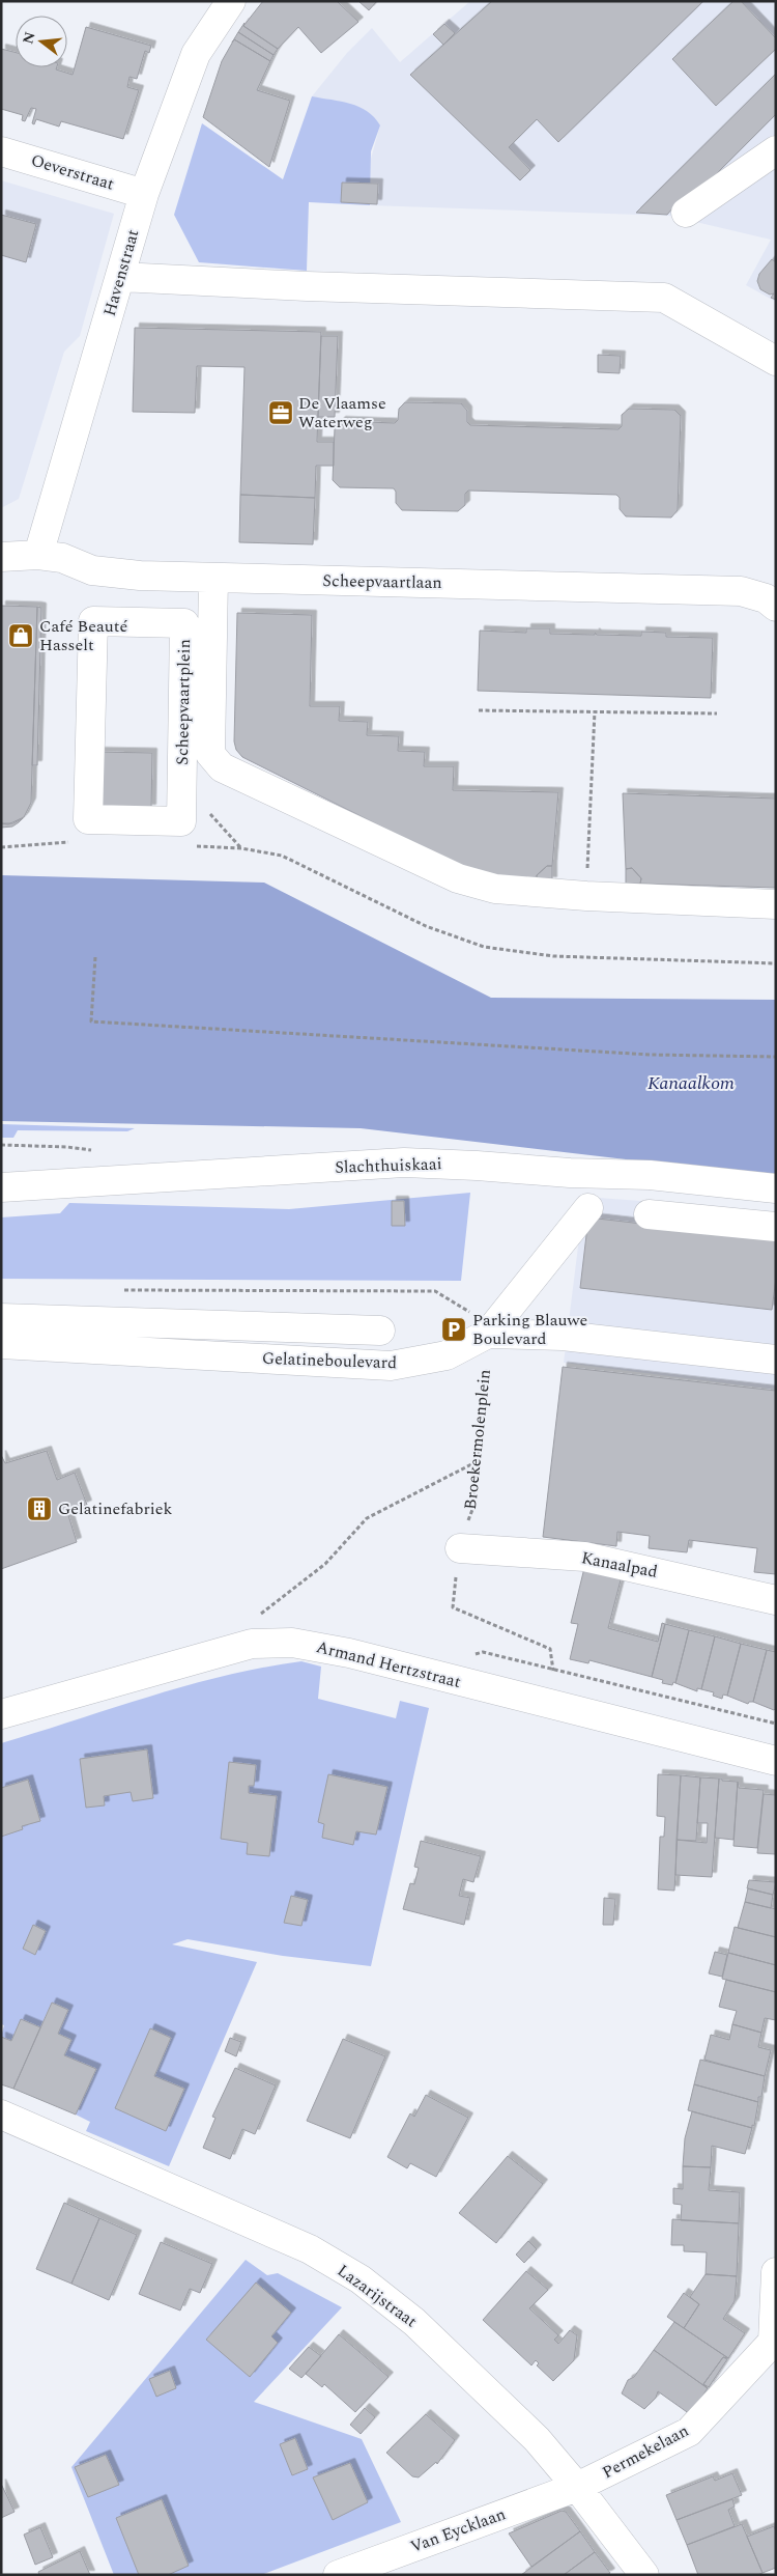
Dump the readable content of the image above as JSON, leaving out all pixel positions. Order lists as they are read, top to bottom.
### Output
{
  "streets": {
    "street": [
      "Oeverstraat",
      "Havenstraat",
      "Scheepvaartlaan",
      "Scheepvaartplein",
      "Slachthuiskaai",
      "Gelatineboulevard",
      "Kanaalpad",
      "Armand Hertzstraat",
      "Lazarijstraat",
      "Permekelaan",
      "Van Eycklaan"
    ],
    "path": ["Broekermolenplein"]
  },
  "crossings": [
    ["Oeverstraat", "Havenstraat"],
    ["Havenstraat", "Scheepvaartlaan"],
    ["Gelatineboulevard", "Broekermolenplein"],
    ["Broekermolenplein", "Kanaalpad"],
    ["Lazarijstraat", "Permekelaan"],
    ["Lazarijstraat", "Van Eycklaan"],
    ["Permekelaan", "Van Eycklaan"]
  ],
  "water": ["Kanaalkom"],
  "places": {
    "office": ["De Vlaamse Waterweg"],
    "shop": ["Café Beauté Hasselt"],
    "parking": ["Parking Blauwe Boulevard"],
    "building": ["Gelatinefabriek"]
  },
  "north": "left"
}
